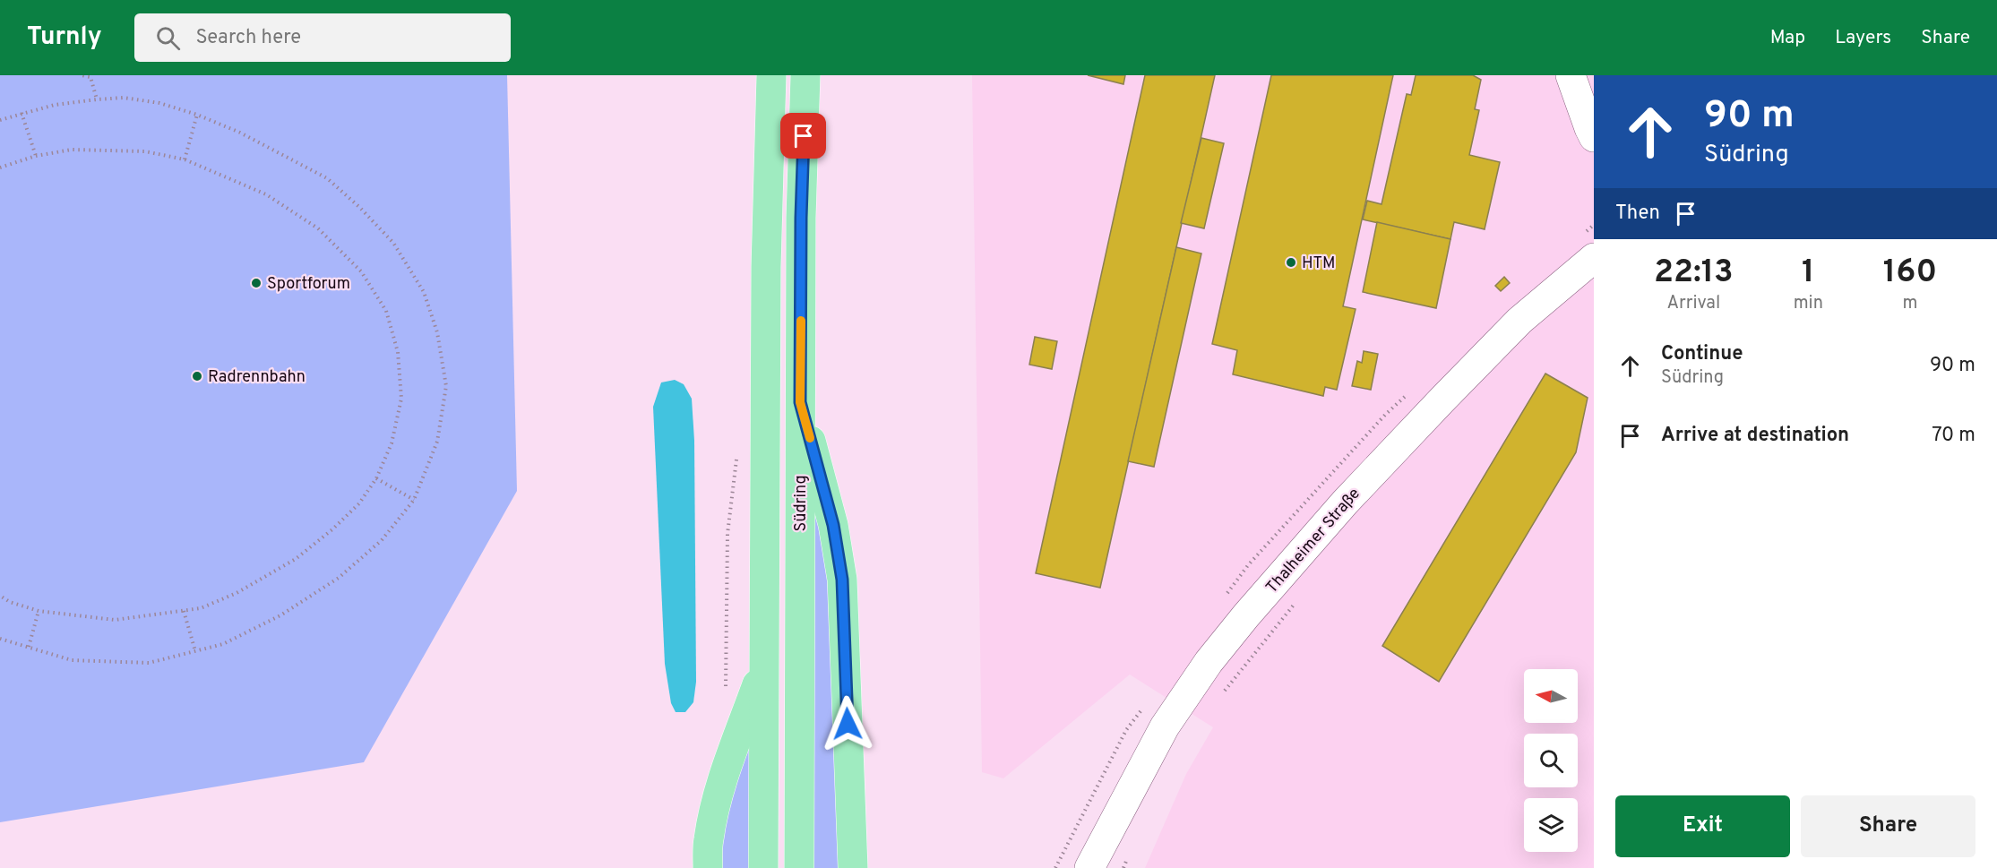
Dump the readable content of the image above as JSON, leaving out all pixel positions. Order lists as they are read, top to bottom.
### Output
{
  "streets": {
    "main road": ["Südring"],
    "street": ["Thalheimer Straße"]
  },
  "places": ["HTM", "Sportforum", "Radrennbahn"],
  "north": "left",
  "page": {
    "header": "Turnly",
    "search": "Search here",
    "nav": ["Map", "Layers", "Share"],
    "turn": ["90 m", "Südring"],
    "then": "Then",
    "eta": [
      "22:13",
      "Arrival",
      "1",
      "min",
      "160",
      "m"
    ],
    "list": [
      {
        "name": "Continue",
        "note": "Südring",
        "value": "90 m"
      },
      {
        "name": "Arrive at destination",
        "value": "70 m"
      }
    ],
    "buttons": ["Exit", "Share"]
  }
}
